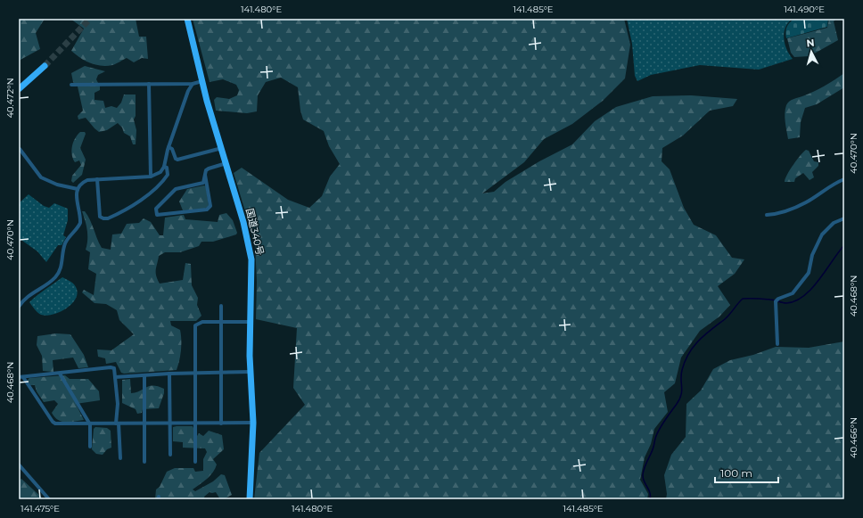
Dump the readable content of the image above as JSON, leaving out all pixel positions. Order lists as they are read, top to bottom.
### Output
{
  "streets": {
    "highway": ["国道340号"]
  },
  "scale_bar": "100 m",
  "north": "top",
  "coordinates": [
    "141.480°E",
    "141.485°E",
    "141.490°E",
    "40.472°N",
    "40.470°N",
    "40.468°N",
    "40.466°N",
    "141.475°E"
  ]
}
